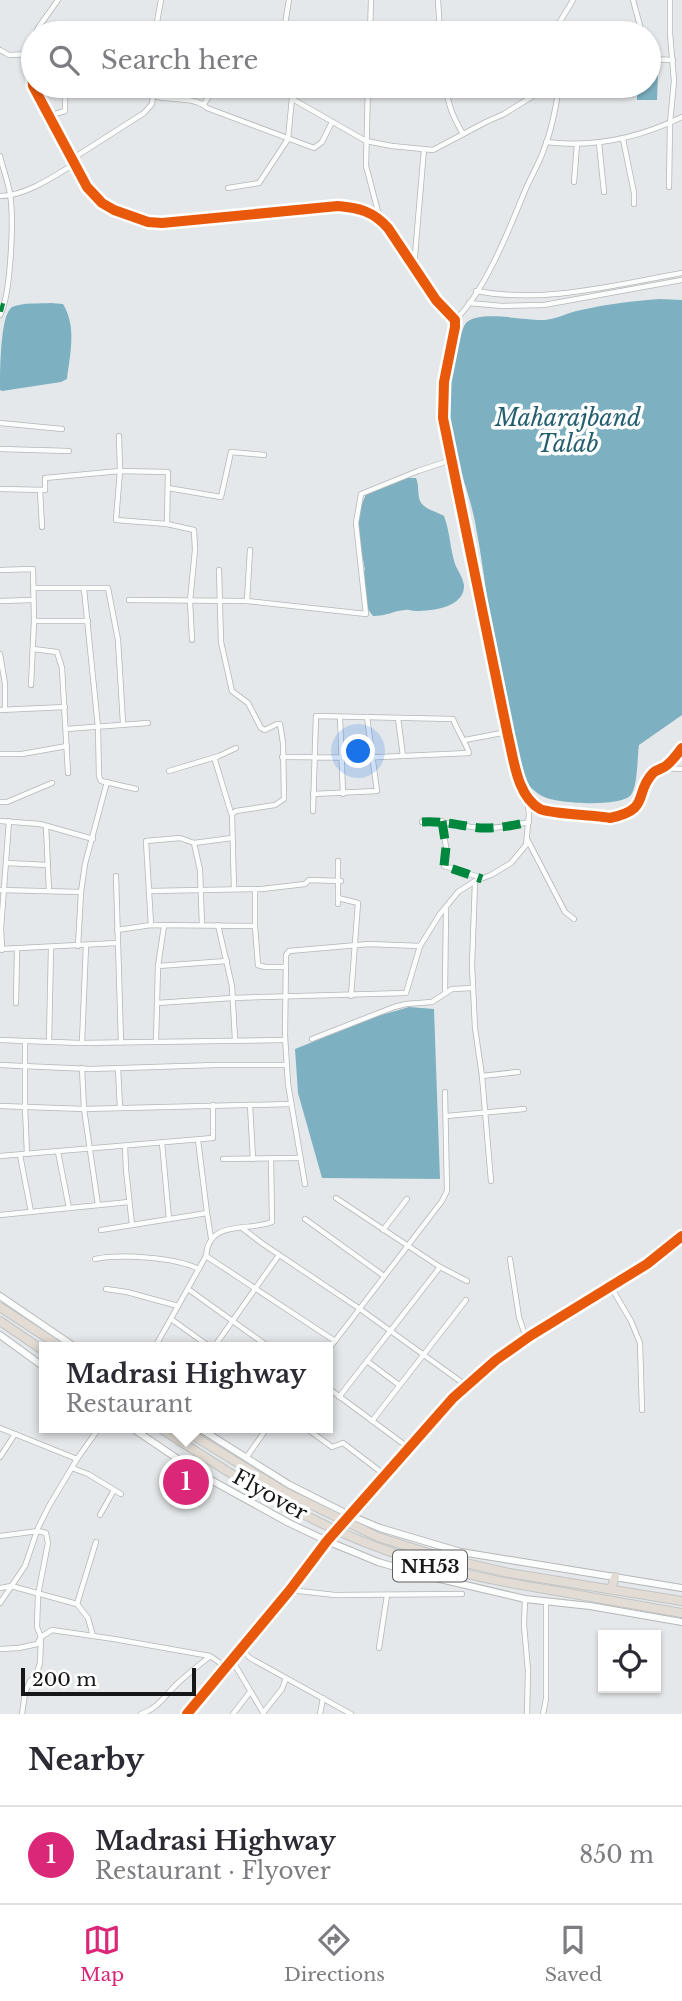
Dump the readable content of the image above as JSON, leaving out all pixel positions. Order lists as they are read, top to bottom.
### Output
{
  "streets": {
    "highway": ["Flyover", "NH53"]
  },
  "crossings": [
    ["Flyover", "NH53"]
  ],
  "water": ["Maharajband Talab"],
  "scale_bar": "200 m",
  "page": {
    "search": "Search here",
    "popup": ["Madrasi Highway", "Restaurant"],
    "pins": "1",
    "scale": "200 m",
    "heading": "Nearby",
    "list": [
      {
        "mark": "1",
        "name": "Madrasi Highway",
        "note": "Restaurant · Flyover",
        "value": "850 m"
      }
    ],
    "nav": ["Map", "Directions", "Saved"]
  }
}
